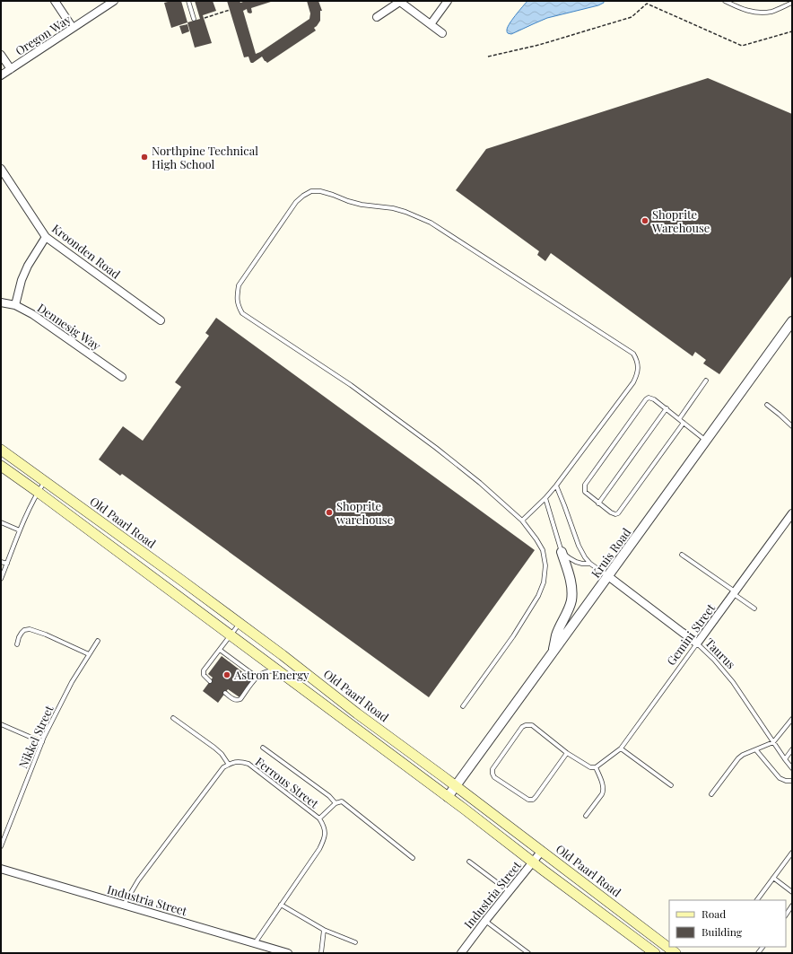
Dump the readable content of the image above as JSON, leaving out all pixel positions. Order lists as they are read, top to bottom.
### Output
{
  "streets": {
    "main road": ["Old Paarl Road"],
    "street": [
      "Oregon Way",
      "Kroonden Road",
      "Dennesig Way",
      "Kruis Road",
      "Gemini Street",
      "Taurus",
      "Industria Street"
    ],
    "lane": ["Nikkel Street", "Ferrous Street"]
  },
  "crossings": [
    ["Old Paarl Road", "Kruis Road"],
    ["Old Paarl Road", "Industria Street"],
    ["Kruis Road", "Taurus"],
    ["Gemini Street", "Taurus"],
    ["Ferrous Street", "Industria Street"]
  ],
  "places": [
    "Northpine Technical High School",
    "Shoprite Warehouse",
    "Shoprite warehouse",
    "Astron Energy"
  ],
  "legend": ["Road", "Building"]
}
